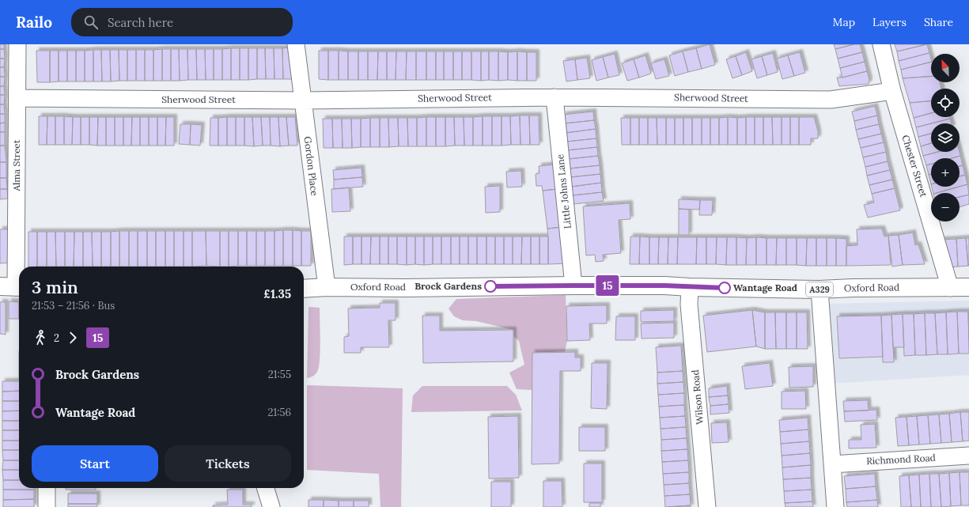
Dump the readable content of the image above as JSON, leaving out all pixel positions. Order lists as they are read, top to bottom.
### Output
{
  "streets": {
    "main road": ["Oxford Road", "A329"],
    "street": [
      "Sherwood Street",
      "Alma Street",
      "Gordon Place",
      "Chester Street",
      "Little Johns Lane",
      "Wilson Road",
      "Richmond Road"
    ]
  },
  "crossings": [
    ["Sherwood Street", "Alma Street"],
    ["Sherwood Street", "Gordon Place"],
    ["Sherwood Street", "Chester Street"],
    ["Sherwood Street", "Little Johns Lane"],
    ["Gordon Place", "Oxford Road"],
    ["Chester Street", "Oxford Road"],
    ["Little Johns Lane", "Oxford Road"],
    ["Oxford Road", "Wilson Road"]
  ],
  "places": ["Brock Gardens", "Wantage Road"],
  "lines": ["bus line 15"],
  "north": "top left",
  "page": {
    "header": "Railo",
    "search": "Search here",
    "nav": ["Map", "Layers", "Share"],
    "on_map": "15",
    "map_buttons": ["+", "−"],
    "heading": ["3 min", "21:53 – 21:56 · Bus", "£1.35"],
    "legs": ["2", "15"],
    "list": [
      {
        "name": "Brock Gardens",
        "value": "21:55"
      },
      {
        "name": "Wantage Road",
        "value": "21:56"
      }
    ],
    "buttons": ["Start", "Tickets"]
  }
}
